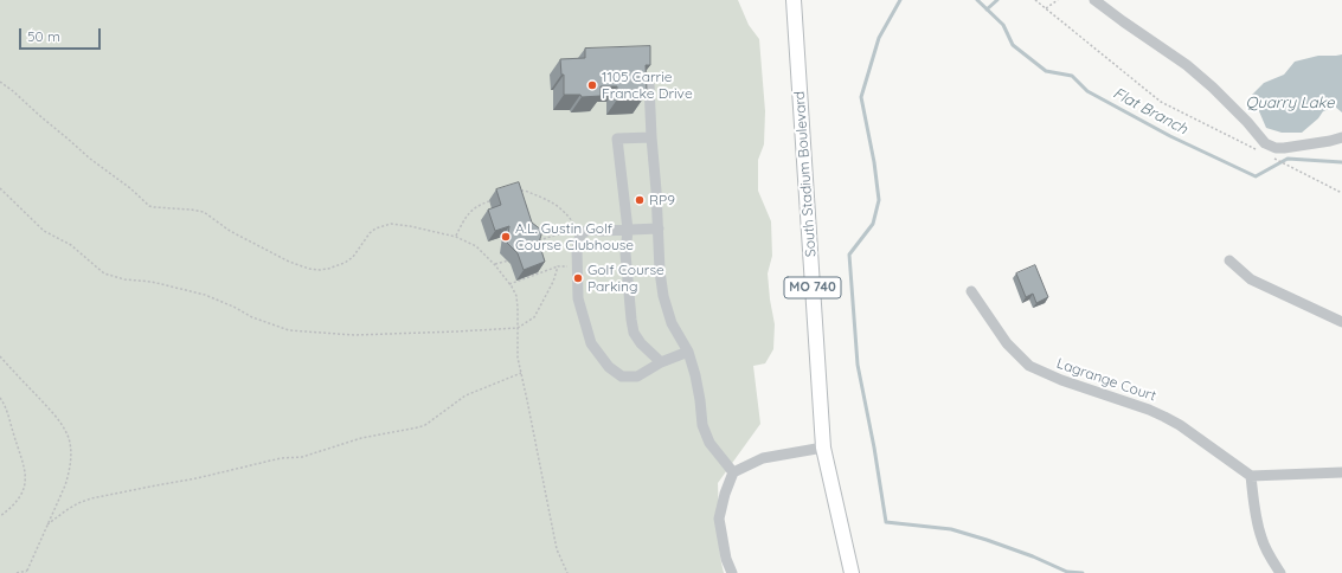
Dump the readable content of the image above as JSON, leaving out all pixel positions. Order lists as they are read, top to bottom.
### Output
{
  "streets": {
    "main road": ["South Stadium Boulevard", "MO 740"],
    "street": ["Lagrange Court"]
  },
  "water": ["Quarry Lake", "Flat Branch"],
  "places": [
    "1105 Carrie Francke Drive",
    "RP9",
    "A.L. Gustin Golf Course Clubhouse",
    "Golf Course Parking"
  ],
  "scale_bar": "50 m"
}
